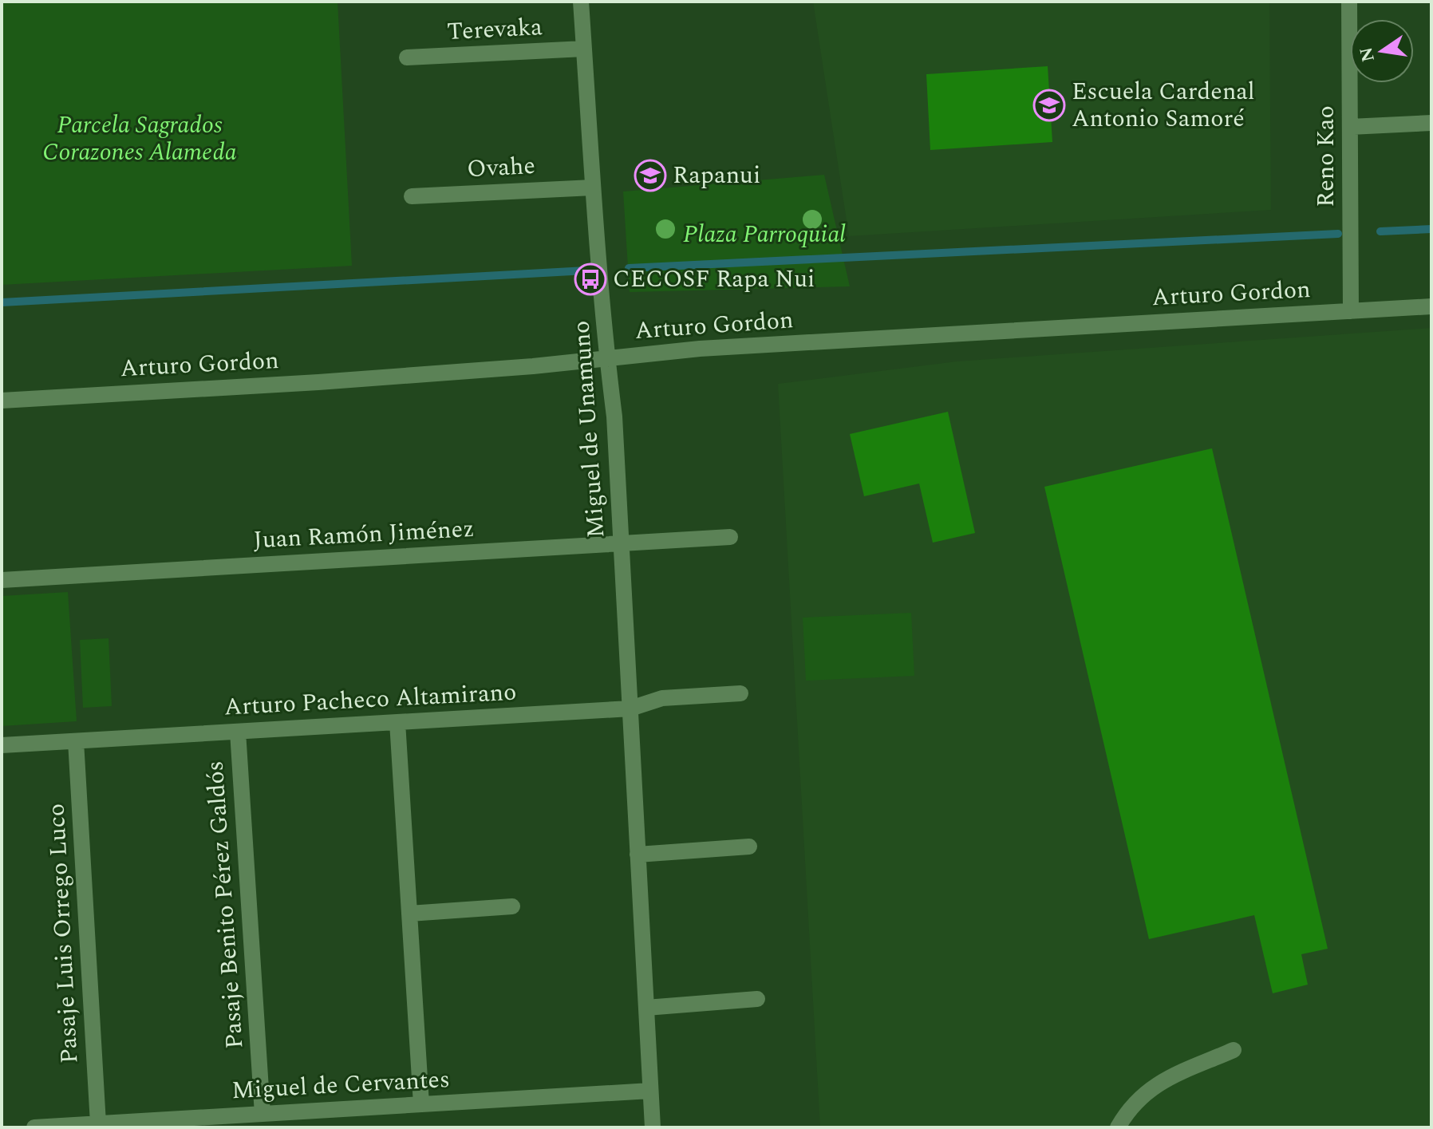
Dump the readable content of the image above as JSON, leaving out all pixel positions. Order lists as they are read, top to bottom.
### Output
{
  "streets": {
    "street": [
      "Terevaka",
      "Reno Kao",
      "Ovahe",
      "Arturo Gordon",
      "Miguel de Unamuno",
      "Juan Ramón Jiménez",
      "Arturo Pacheco Altamirano",
      "Pasaje Benito Pérez Galdós",
      "Pasaje Luis Orrego Luco",
      "Miguel de Cervantes"
    ]
  },
  "crossings": [
    ["Terevaka", "Miguel de Unamuno"],
    ["Reno Kao", "Arturo Gordon"],
    ["Ovahe", "Miguel de Unamuno"],
    ["Arturo Gordon", "Miguel de Unamuno"],
    ["Miguel de Unamuno", "Juan Ramón Jiménez"],
    ["Miguel de Unamuno", "Arturo Pacheco Altamirano"],
    ["Miguel de Unamuno", "Miguel de Cervantes"],
    ["Arturo Pacheco Altamirano", "Pasaje Benito Pérez Galdós"],
    ["Arturo Pacheco Altamirano", "Pasaje Luis Orrego Luco"],
    ["Pasaje Benito Pérez Galdós", "Miguel de Cervantes"],
    ["Pasaje Luis Orrego Luco", "Miguel de Cervantes"]
  ],
  "parks": ["Parcela Sagrados Corazones Alameda", "Plaza Parroquial"],
  "places": {
    "school or university": ["Escuela Cardenal Antonio Samoré", "Rapanui"],
    "bus stop": ["CECOSF Rapa Nui"]
  },
  "north": "left"
}
